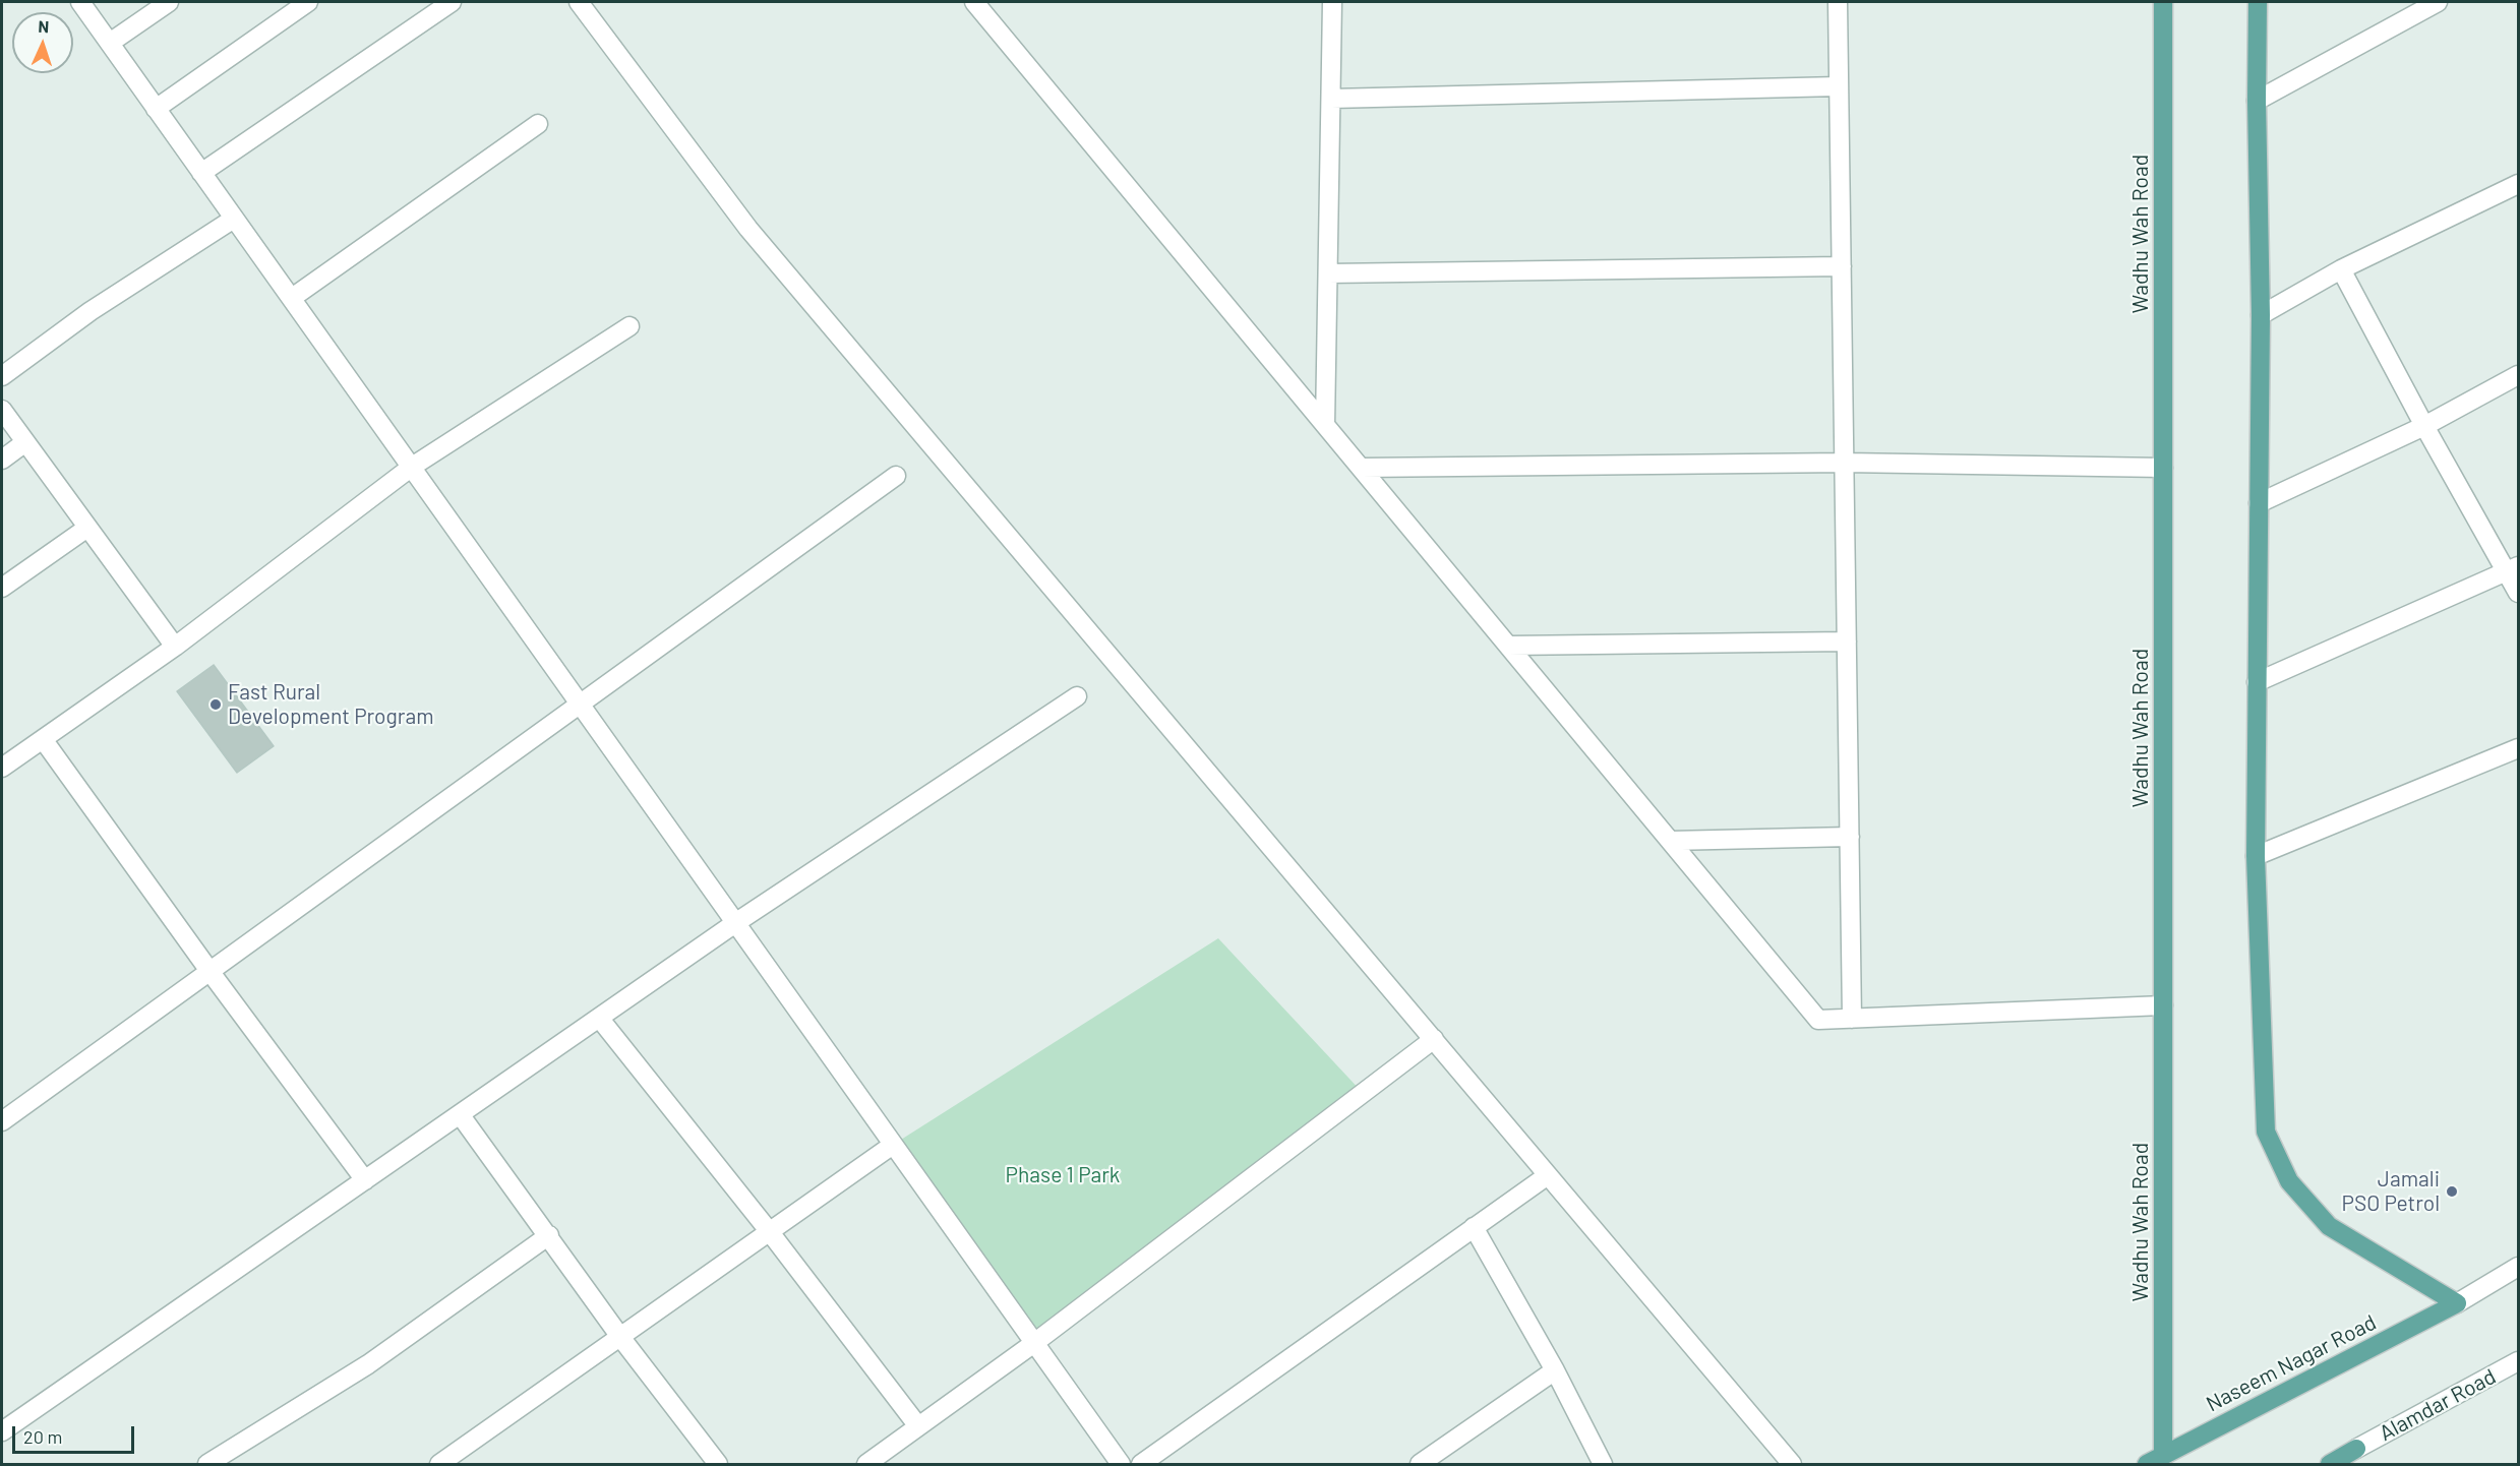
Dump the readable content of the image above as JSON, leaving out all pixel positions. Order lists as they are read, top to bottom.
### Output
{
  "streets": {
    "main road": ["Wadhu Wah Road", "Naseem Nagar Road"],
    "street": ["Alamdar Road"]
  },
  "crossings": [
    ["Wadhu Wah Road", "Naseem Nagar Road"]
  ],
  "parks": ["Phase 1 Park"],
  "places": ["Fast Rural Development Program", "Jamali PSO Petrol"],
  "scale_bar": "20 m",
  "north": "top"
}
